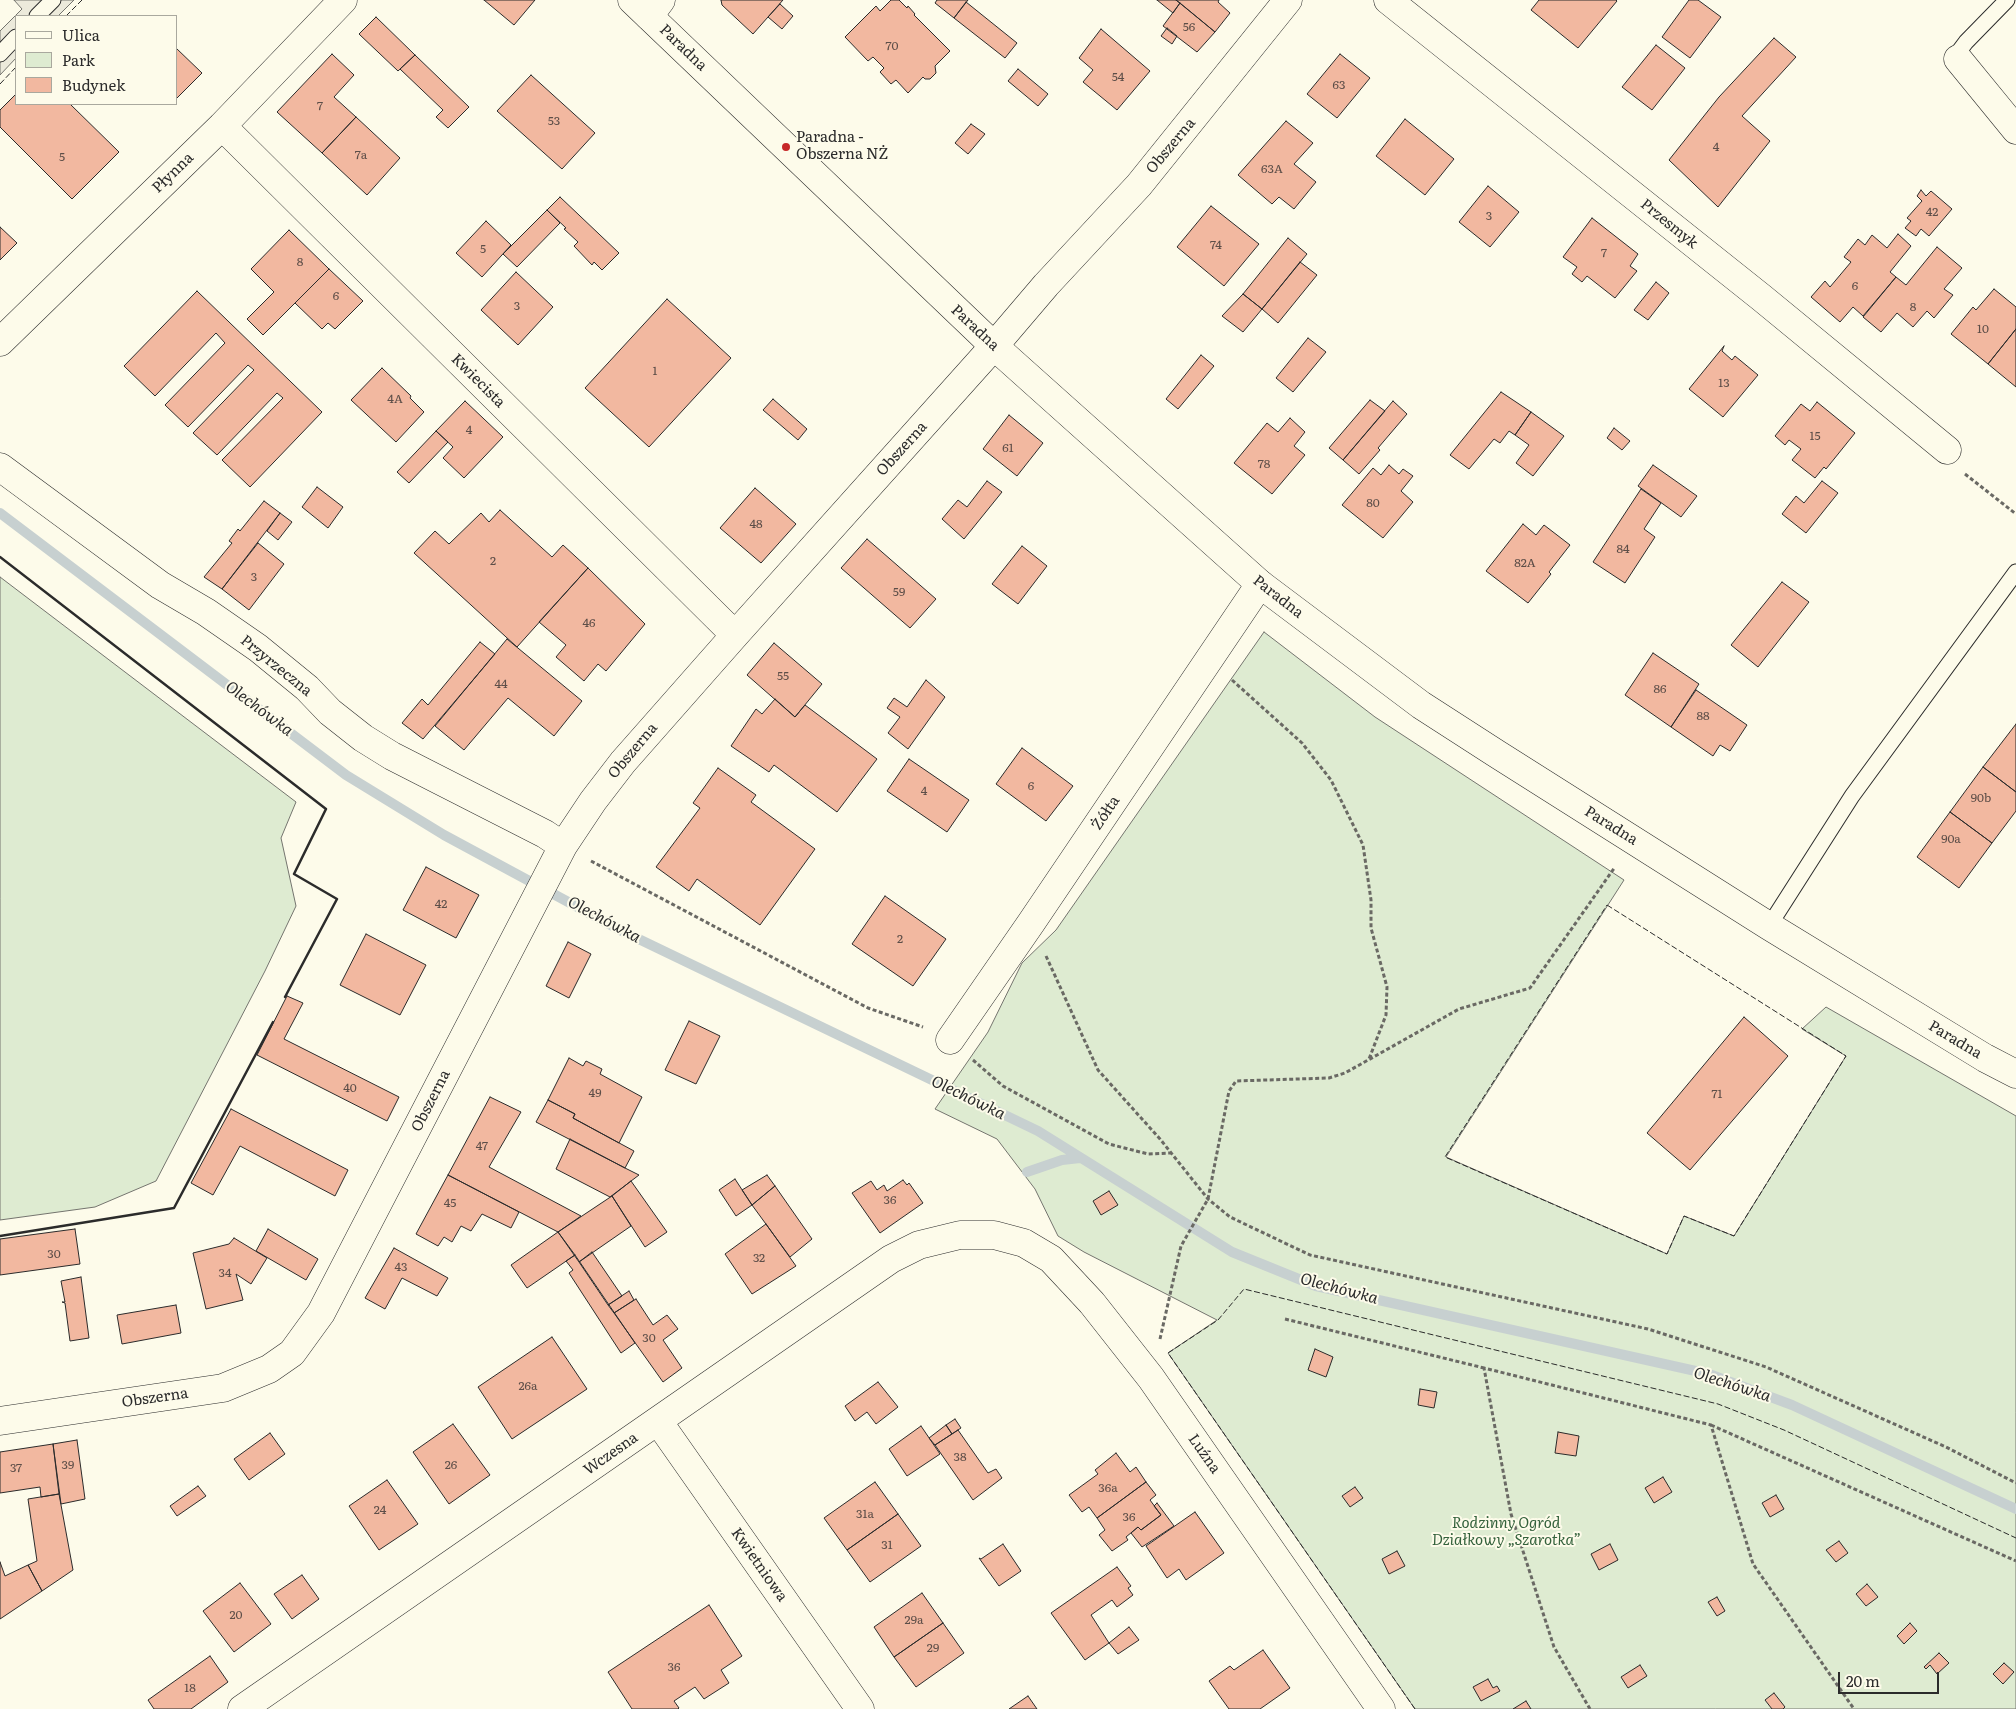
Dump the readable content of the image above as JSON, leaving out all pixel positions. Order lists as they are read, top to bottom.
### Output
{
  "streets": {
    "street": [
      "Paradna",
      "Obszerna",
      "Płynna",
      "Przesmyk",
      "Kwiecista",
      "Przyrzeczna",
      "Żółta",
      "Wczesna",
      "Luźna",
      "Kwietniowa"
    ]
  },
  "crossings": [
    ["Paradna", "Obszerna"],
    ["Paradna", "Żółta"],
    ["Obszerna", "Kwiecista"],
    ["Obszerna", "Przyrzeczna"],
    ["Płynna", "Kwiecista"],
    ["Wczesna", "Luźna"],
    ["Wczesna", "Kwietniowa"]
  ],
  "water": ["Olechówka"],
  "parks": ["Rodzinny Ogród Działkowy „Szarotka”"],
  "places": ["Paradna - Obszerna NŻ"],
  "house_numbers": [
    "56",
    "70",
    "54",
    "63",
    "7",
    "53",
    "4",
    "7a",
    "5",
    "63A",
    "42",
    "3",
    "74",
    "5",
    "7",
    "8",
    "6",
    "6",
    "3",
    "8",
    "10",
    "1",
    "13",
    "4A",
    "4",
    "15",
    "61",
    "78",
    "80",
    "48",
    "84",
    "2",
    "82A",
    "3",
    "59",
    "46",
    "55",
    "44",
    "86",
    "88",
    "6",
    "4",
    "90b",
    "90a",
    "42",
    "2",
    "40",
    "49",
    "71",
    "47",
    "36",
    "45",
    "30",
    "32",
    "43",
    "34",
    "30",
    "26a",
    "38",
    "39",
    "26",
    "37",
    "36a",
    "24",
    "31a",
    "36",
    "31",
    "20",
    "29a",
    "29",
    "36",
    "18"
  ],
  "legend": ["Ulica", "Park", "Budynek"],
  "scale_bar": "20 m"
}
